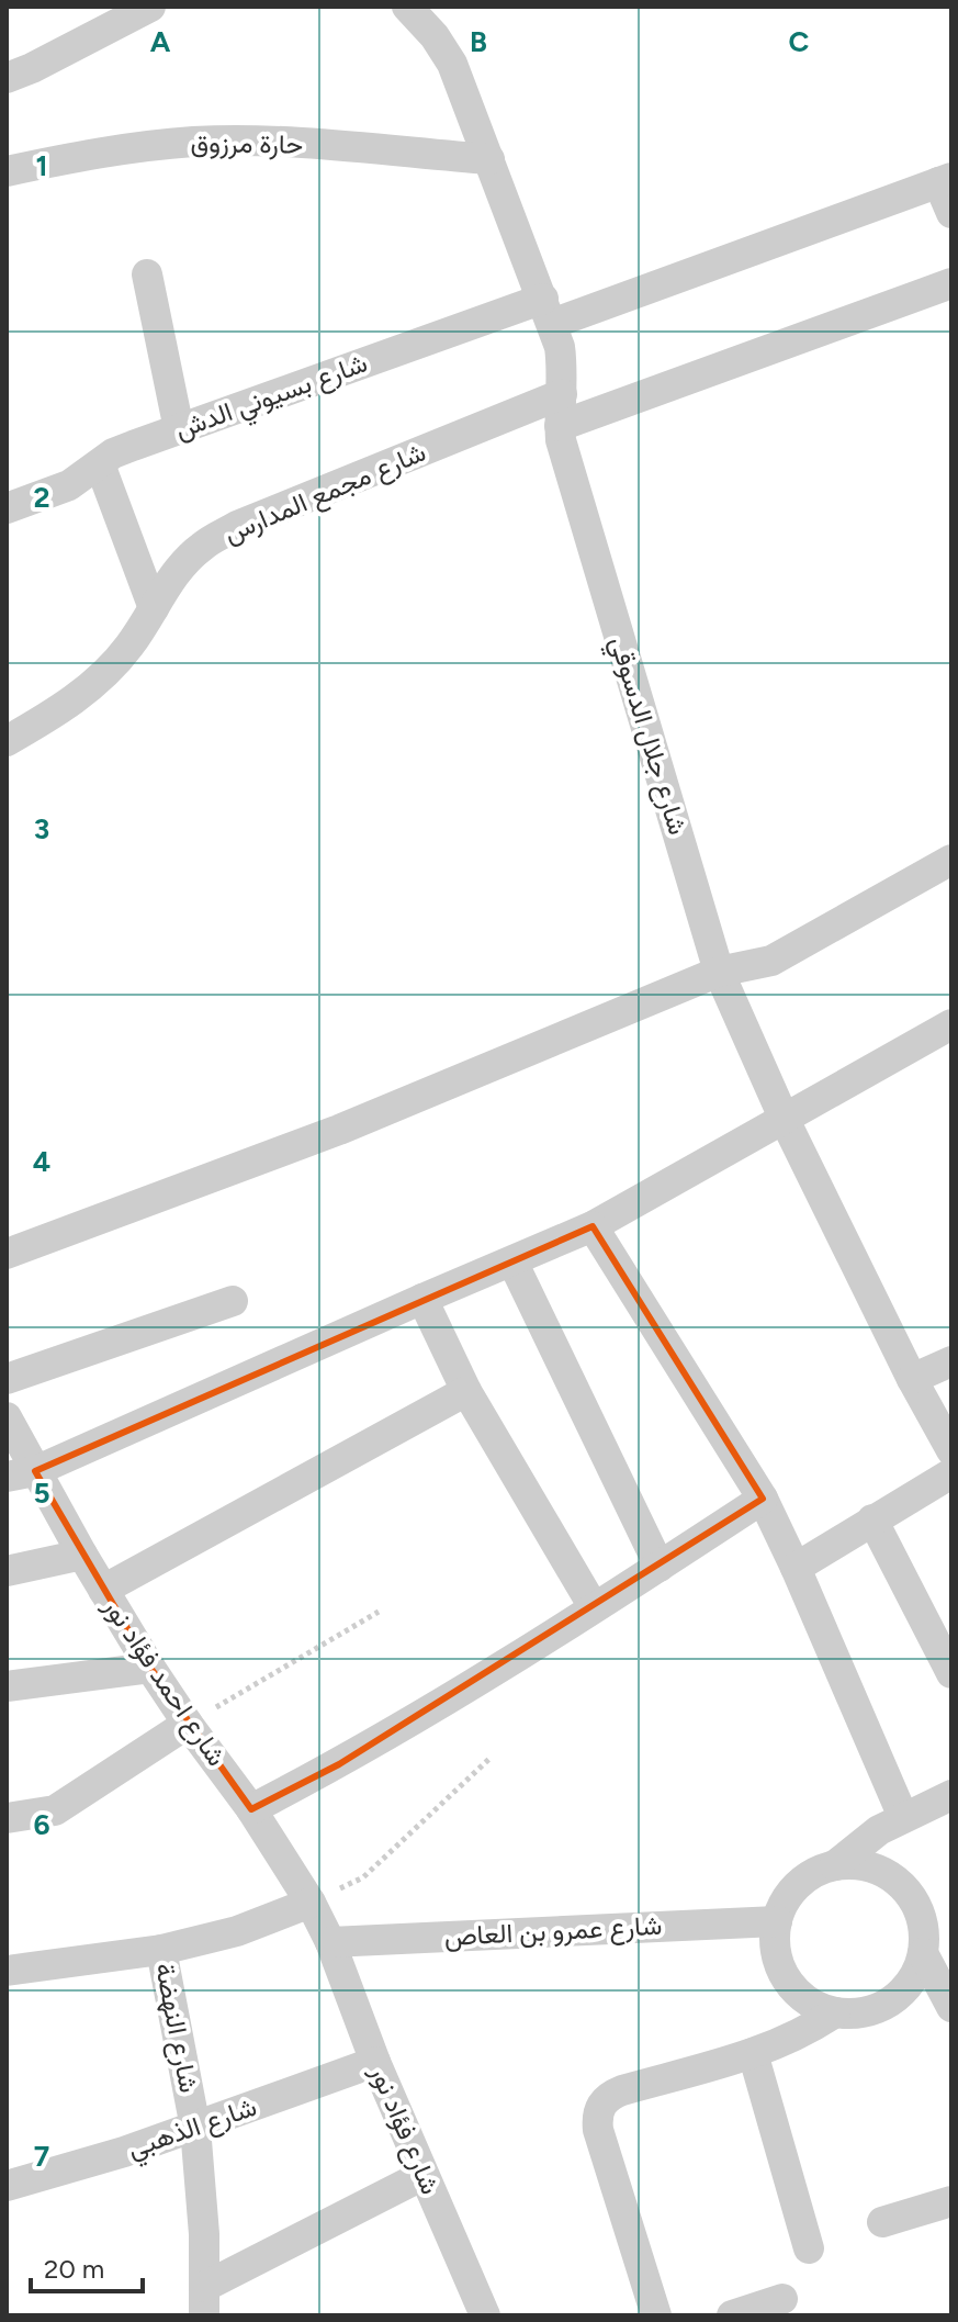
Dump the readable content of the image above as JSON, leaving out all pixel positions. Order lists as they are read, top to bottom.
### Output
{
  "streets": {
    "street": [
      "حارة مرزوق",
      "شارع بسيوني الدش",
      "شارع مجمع المدارس",
      "شارع جلال الدسوقي",
      "شارع احمد فؤاد نور",
      "شارع عمرو بن العاص",
      "شارع النهضة",
      "شارع الذهبي",
      "شارع فؤاد نور"
    ]
  },
  "crossings": [
    ["حارة مرزوق", "شارع جلال الدسوقي"],
    ["شارع بسيوني الدش", "شارع جلال الدسوقي"],
    ["شارع مجمع المدارس", "شارع جلال الدسوقي"],
    ["شارع احمد فؤاد نور", "شارع عمرو بن العاص"],
    ["شارع احمد فؤاد نور", "شارع فؤاد نور"],
    ["شارع عمرو بن العاص", "شارع فؤاد نور"],
    ["شارع النهضة", "شارع الذهبي"],
    ["شارع الذهبي", "شارع فؤاد نور"]
  ],
  "scale_bar": "20 m",
  "grid": {
    "columns": ["A", "B", "C"],
    "rows": [
      "1",
      "2",
      "3",
      "4",
      "5",
      "6",
      "7"
    ]
  }
}
